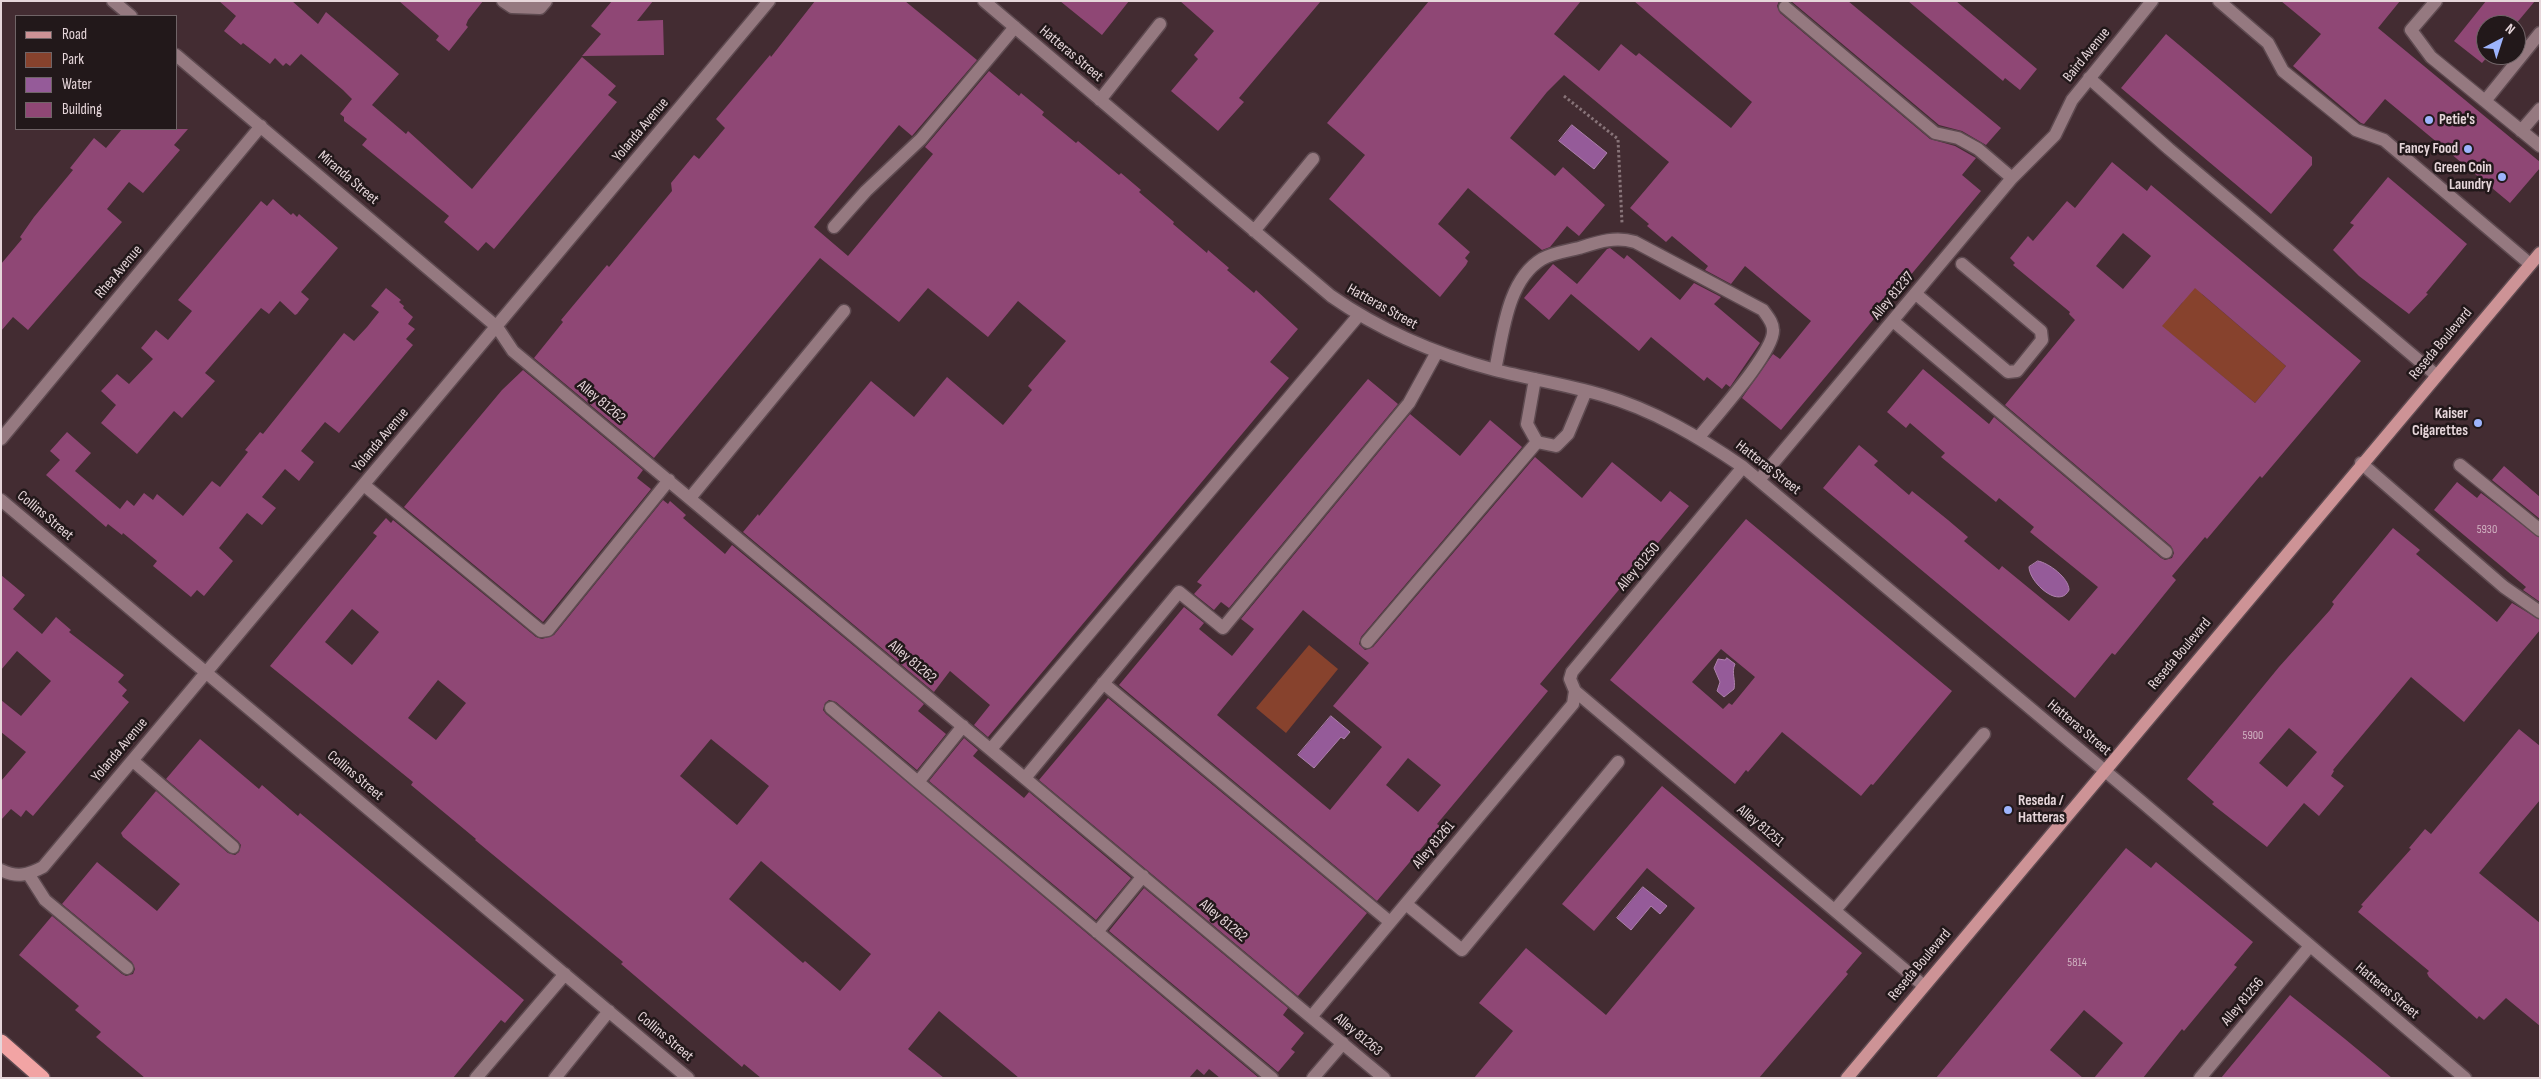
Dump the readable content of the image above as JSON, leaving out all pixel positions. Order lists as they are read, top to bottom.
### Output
{
  "streets": {
    "main road": ["Reseda Boulevard"],
    "street": [
      "Hatteras Street",
      "Baird Avenue",
      "Yolanda Avenue",
      "Miranda Street",
      "Rhea Avenue",
      "Alley 81237",
      "Alley 81262",
      "Collins Street",
      "Alley 81250",
      "Alley 81251",
      "Alley 81261",
      "Alley 81256",
      "Alley 81263"
    ]
  },
  "crossings": [
    ["Hatteras Street", "Alley 81237"],
    ["Hatteras Street", "Reseda Boulevard"],
    ["Hatteras Street", "Alley 81250"],
    ["Hatteras Street", "Alley 81256"],
    ["Baird Avenue", "Alley 81237"],
    ["Yolanda Avenue", "Miranda Street"],
    ["Yolanda Avenue", "Alley 81262"],
    ["Yolanda Avenue", "Collins Street"],
    ["Miranda Street", "Rhea Avenue"],
    ["Miranda Street", "Alley 81262"],
    ["Reseda Boulevard", "Alley 81251"],
    ["Alley 81262", "Alley 81261"],
    ["Alley 81262", "Alley 81263"],
    ["Alley 81250", "Alley 81251"],
    ["Alley 81250", "Alley 81261"],
    ["Alley 81251", "Alley 81261"],
    ["Alley 81261", "Alley 81263"]
  ],
  "places": [
    "Petie's",
    "Fancy Food",
    "Green Coin Laundry",
    "Kaiser Cigarettes",
    "Reseda / Hatteras"
  ],
  "house_numbers": ["5930", "5900", "5814"],
  "legend": [
    "Road",
    "Park",
    "Water",
    "Building"
  ],
  "north": "top right"
}
